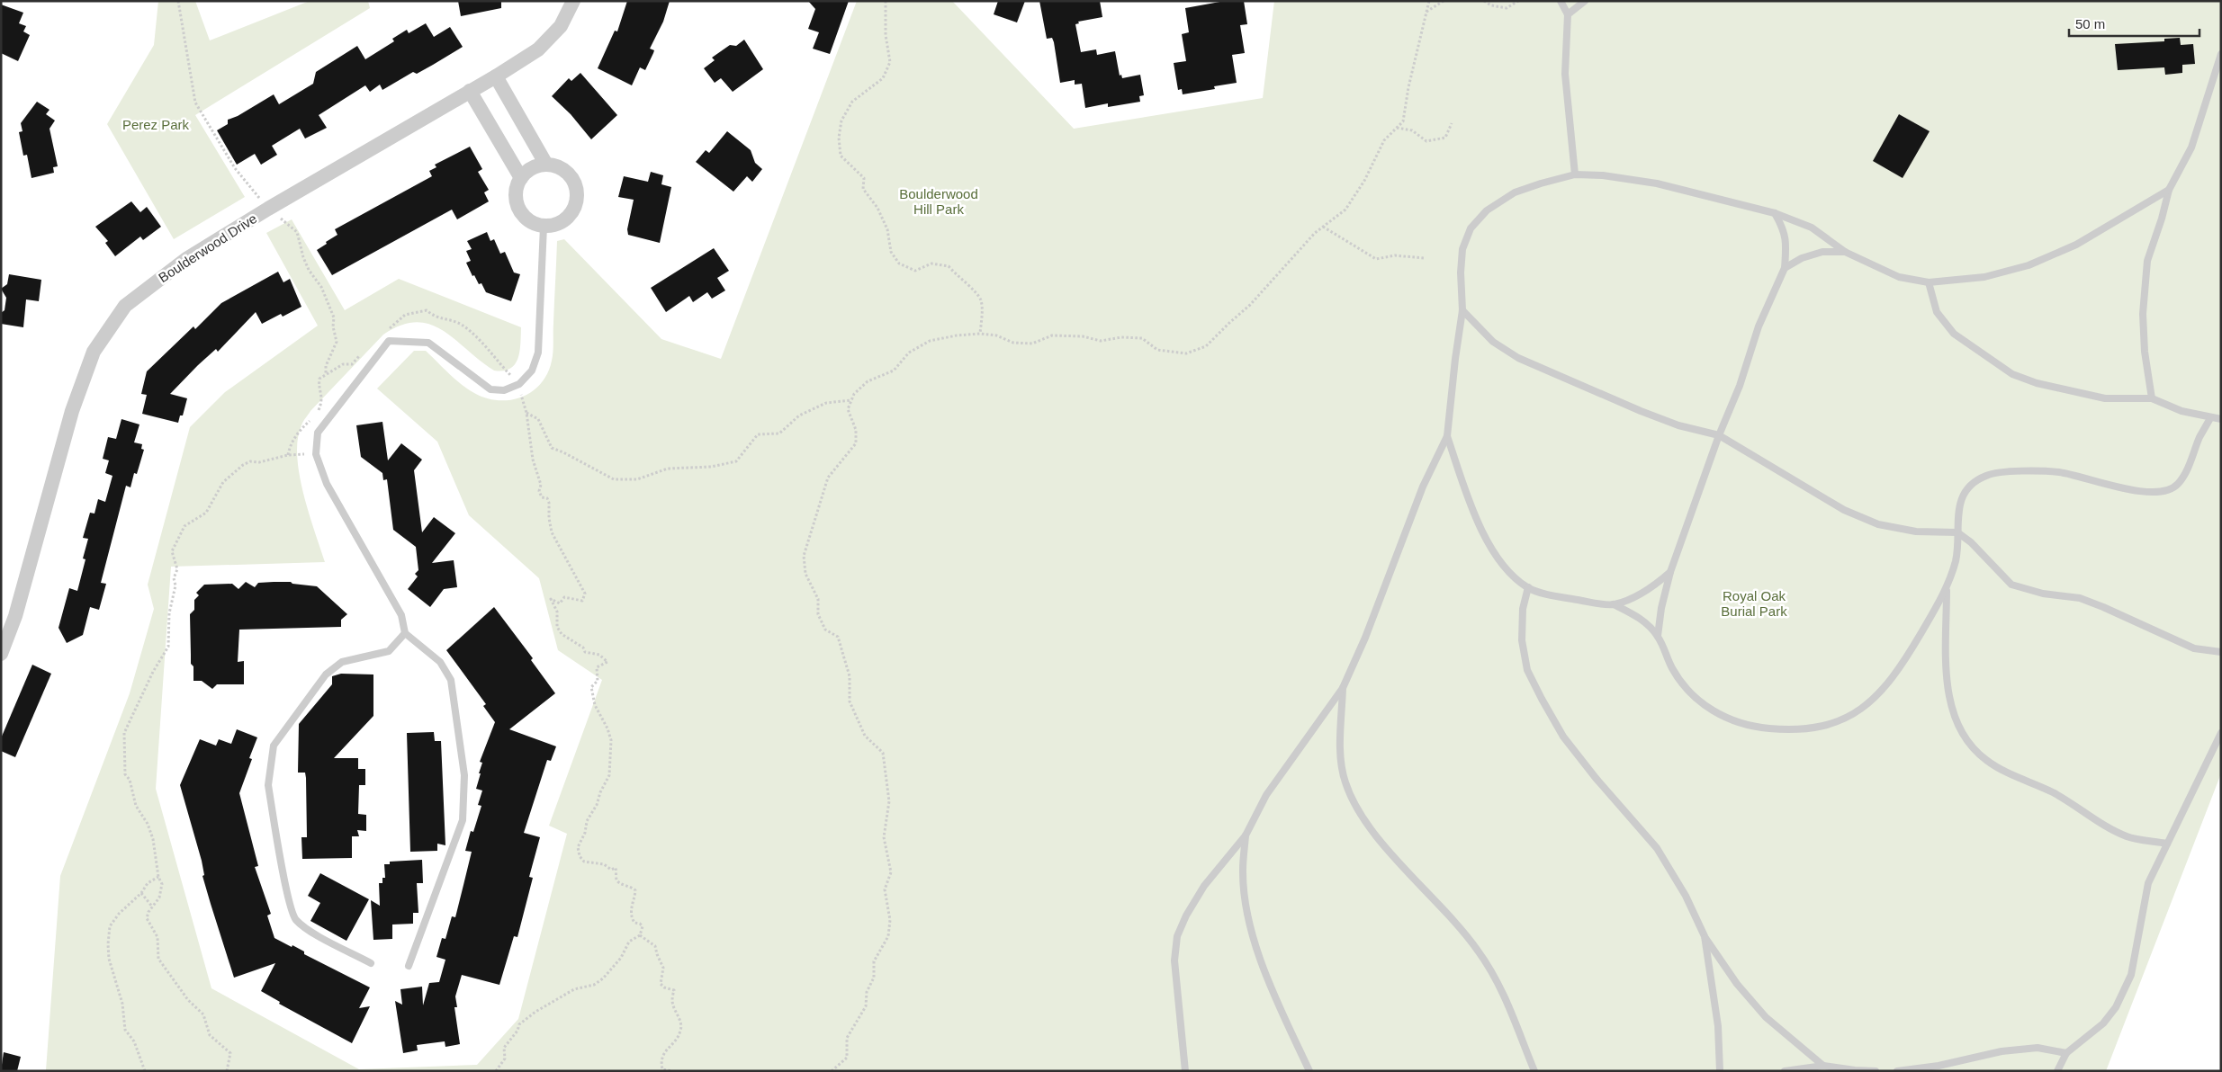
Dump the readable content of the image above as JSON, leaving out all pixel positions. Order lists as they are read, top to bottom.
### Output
{
  "streets": {
    "street": ["Boulderwood Drive"]
  },
  "parks": ["Perez Park", "Boulderwood Hill Park", "Royal Oak Burial Park"],
  "scale_bar": "50 m"
}
